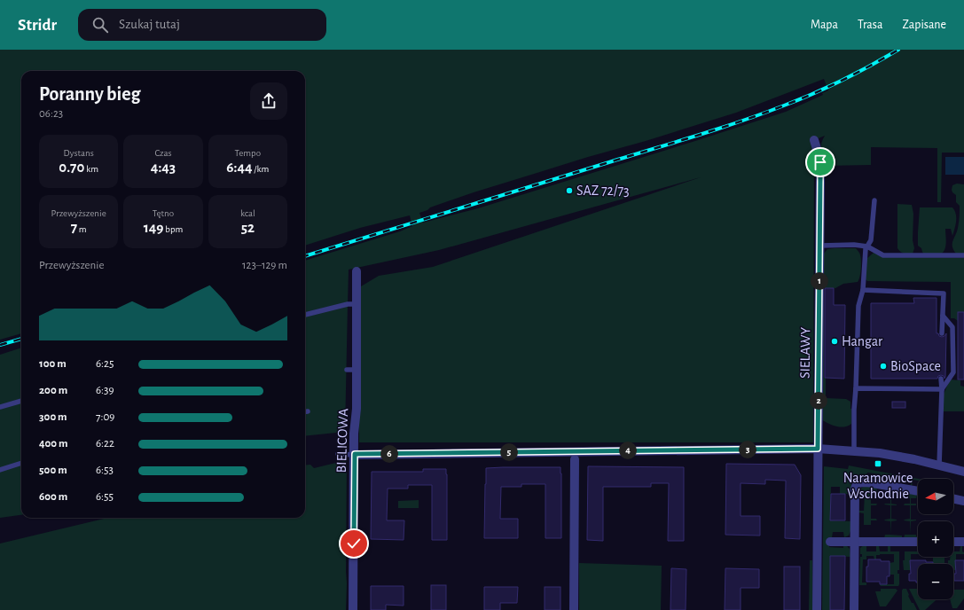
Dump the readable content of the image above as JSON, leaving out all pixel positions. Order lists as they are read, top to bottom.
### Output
{
  "streets": {
    "street": ["SIELAWY", "BIELICOWA"]
  },
  "places": {
    "other": ["SAZ 72/73", "Hangar", "BioSpace"],
    "transit": ["Naramowice Wschodnie"]
  },
  "north": "left",
  "page": {
    "header": "Stridr",
    "search": "Szukaj tutaj",
    "nav": ["Mapa", "Trasa", "Zapisane"],
    "heading": ["Poranny bieg", "06:23"],
    "stats": [
      ["Dystans", "0.70 km"],
      ["Czas", "4:43"],
      ["Tempo", "6:44 /km"],
      ["Przewyższenie", "7 m"],
      ["Tętno", "149 bpm"],
      ["kcal", "52"]
    ],
    "chart": ["Przewyższenie", "123–129 m"],
    "pins": [
      "1",
      "2",
      "3",
      "4",
      "5",
      "6"
    ],
    "list": [
      {
        "name": "100 m",
        "note": "6:25"
      },
      {
        "name": "200 m",
        "note": "6:39"
      },
      {
        "name": "300 m",
        "note": "7:09"
      },
      {
        "name": "400 m",
        "note": "6:22"
      },
      {
        "name": "500 m",
        "note": "6:53"
      },
      {
        "name": "600 m",
        "note": "6:55"
      }
    ],
    "map_buttons": ["+", "−"]
  }
}
